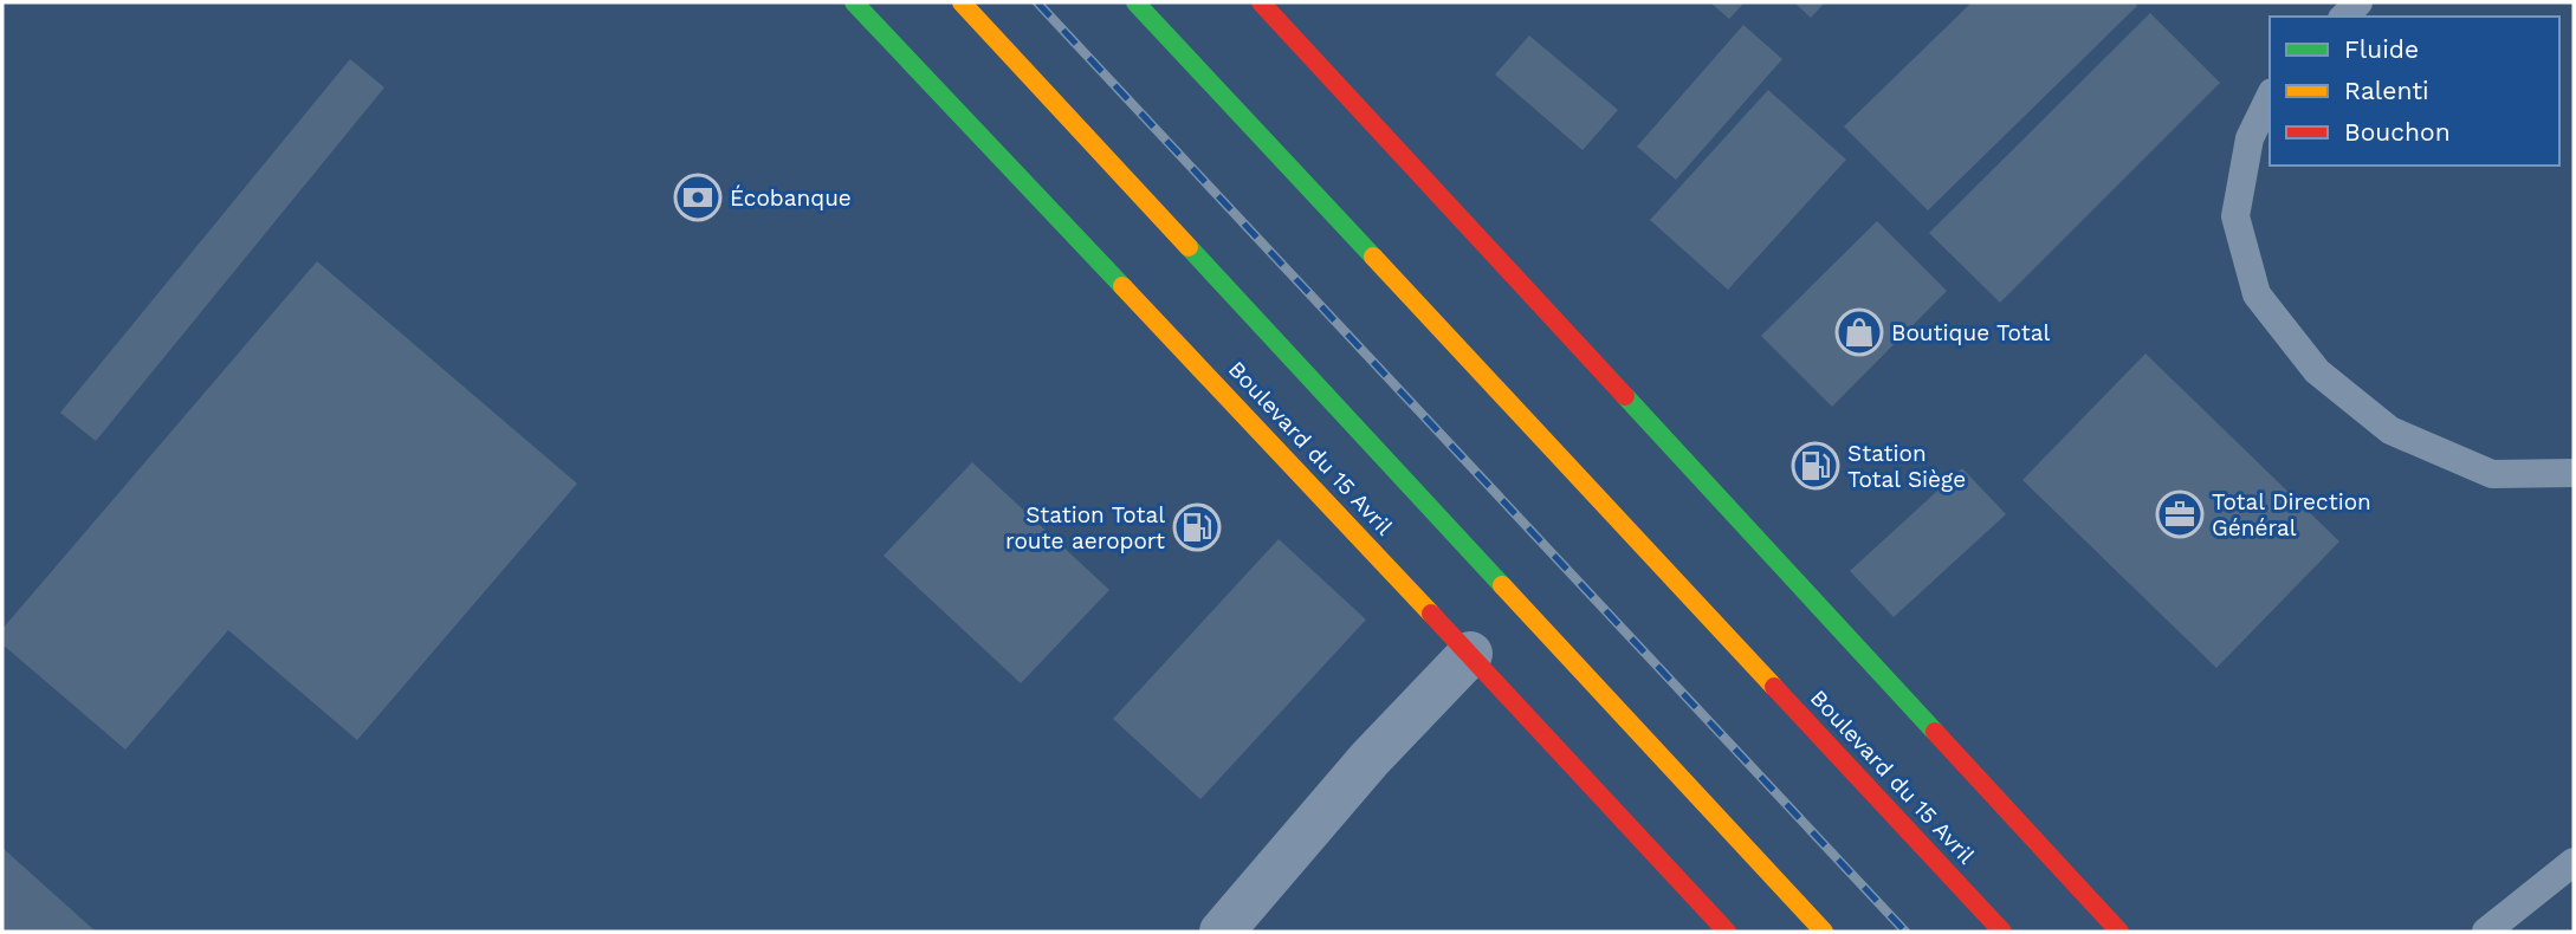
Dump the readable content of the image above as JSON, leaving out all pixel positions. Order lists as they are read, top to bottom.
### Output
{
  "streets": {
    "main road": ["Boulevard du 15 Avril"]
  },
  "places": {
    "bank": ["Écobanque"],
    "shop": ["Boutique Total"],
    "fuel station": ["Station Total Siège", "Station Total route aeroport"],
    "office": ["Total Direction Général"]
  },
  "legend": ["Fluide", "Ralenti", "Bouchon"]
}
